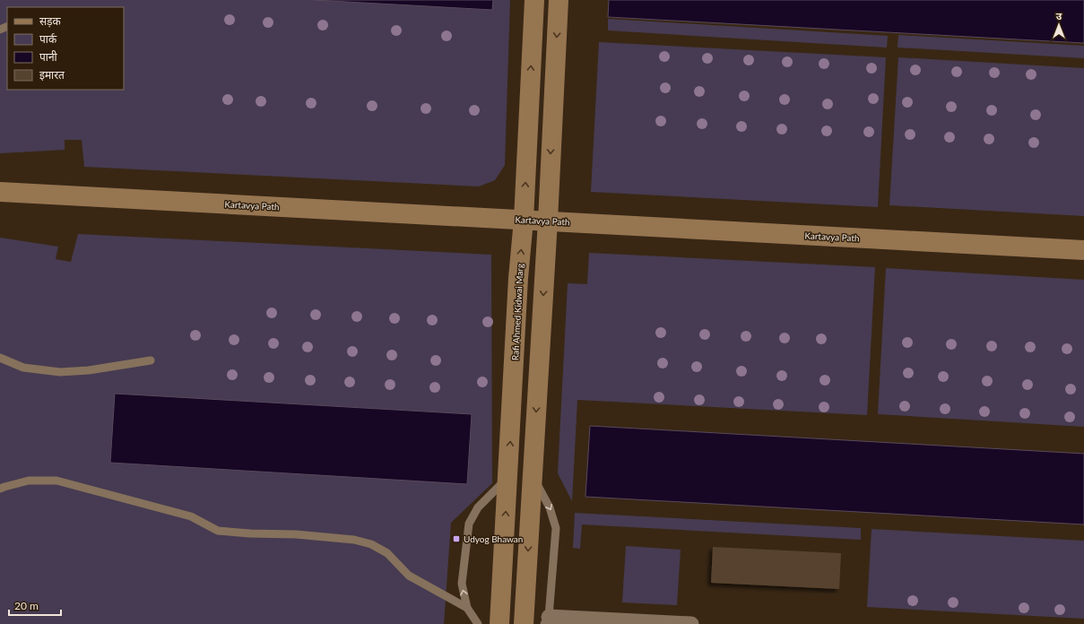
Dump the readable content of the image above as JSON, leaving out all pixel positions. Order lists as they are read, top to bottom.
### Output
{
  "streets": {
    "main road": ["Kartavya Path", "Rafi Ahmed Kidwai Marg"]
  },
  "crossings": [
    ["Kartavya Path", "Rafi Ahmed Kidwai Marg"]
  ],
  "places": {
    "transit": ["Udyog Bhawan"]
  },
  "legend": [
    "सड़क",
    "पार्क",
    "पानी",
    "इमारत"
  ],
  "scale_bar": "20 m",
  "north": "top"
}
